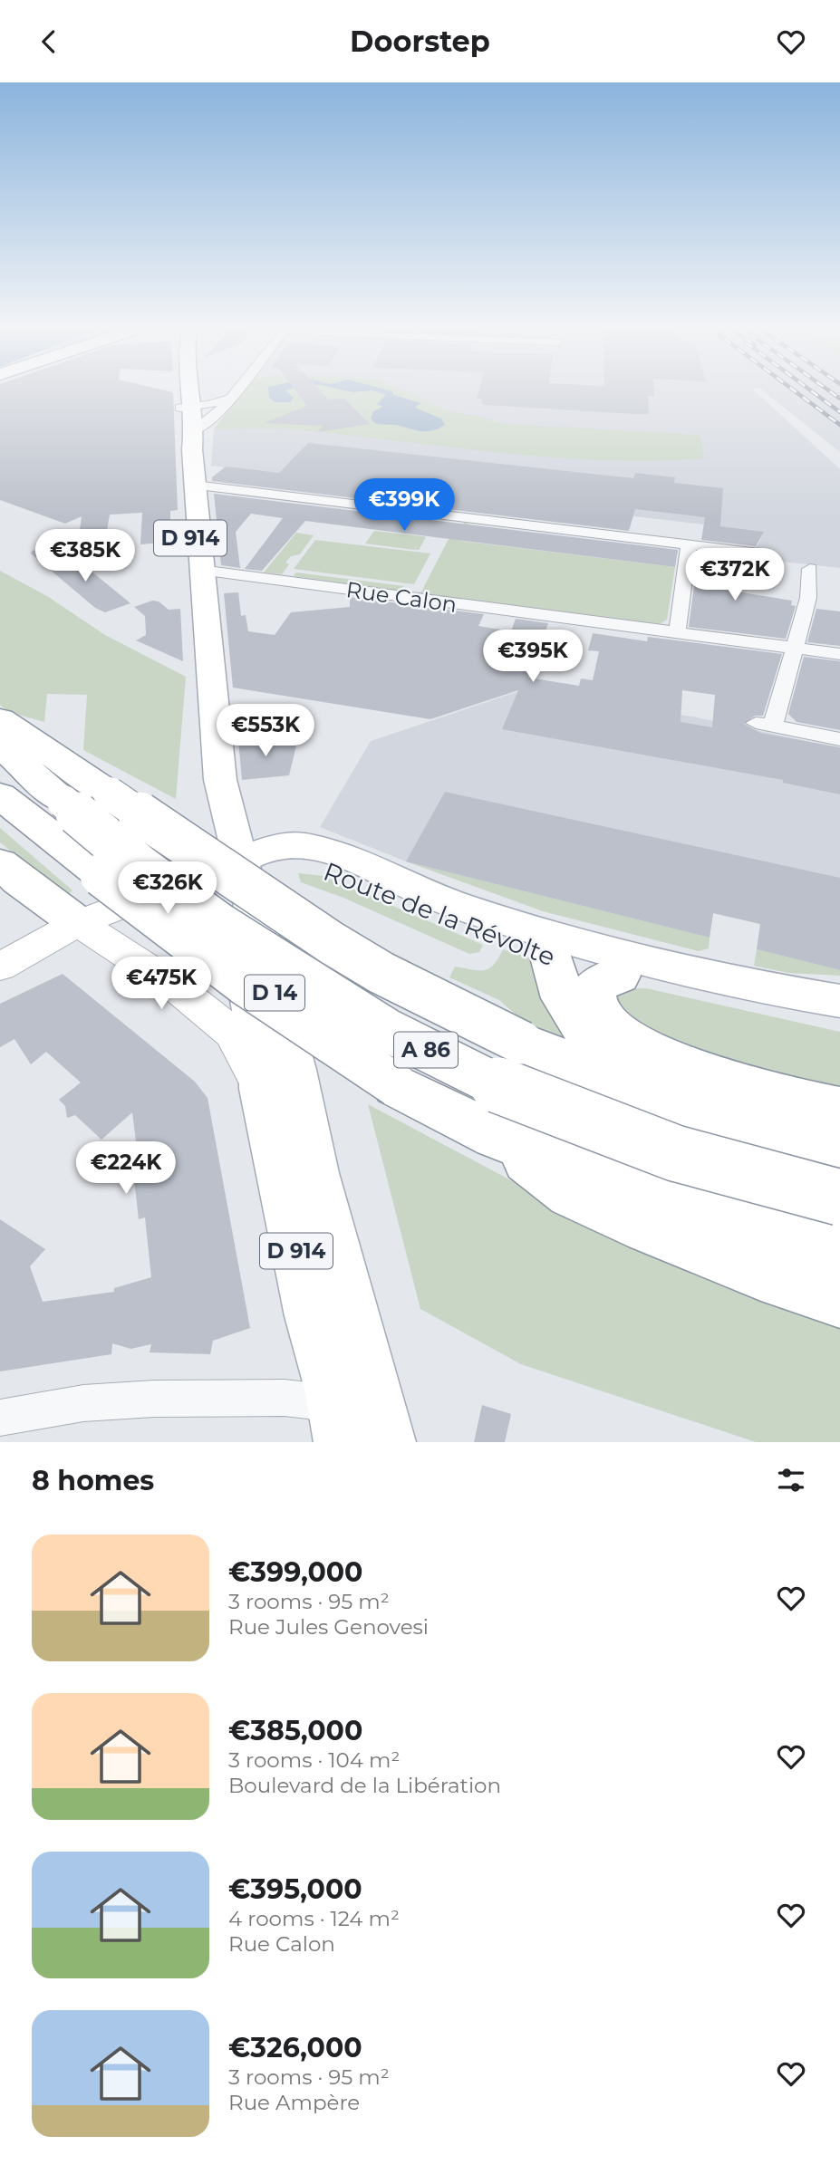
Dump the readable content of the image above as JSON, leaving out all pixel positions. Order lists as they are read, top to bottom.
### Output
{
  "streets": {
    "highway": ["A 86"],
    "main road": ["D 914", "Route de la Révolte", "D 14"],
    "street": ["Rue Calon"]
  },
  "crossings": [
    ["D 914", "Rue Calon"],
    ["D 914", "Route de la Révolte"],
    ["D 914", "D 14"],
    ["Route de la Révolte", "D 14"]
  ],
  "page": {
    "header": "Doorstep",
    "price": [
      "€399K",
      "€385K",
      "€372K",
      "€395K",
      "€553K",
      "€326K",
      "€475K",
      "€224K"
    ],
    "heading": "8 homes",
    "list": [
      {
        "name": "€399,000",
        "note": "3 rooms · 95 m² · Rue Jules Genovesi"
      },
      {
        "name": "€385,000",
        "note": "3 rooms · 104 m² · Boulevard de la Libération"
      },
      {
        "name": "€395,000",
        "note": "4 rooms · 124 m² · Rue Calon"
      },
      {
        "name": "€326,000",
        "note": "3 rooms · 95 m² · Rue Ampère"
      }
    ]
  }
}
